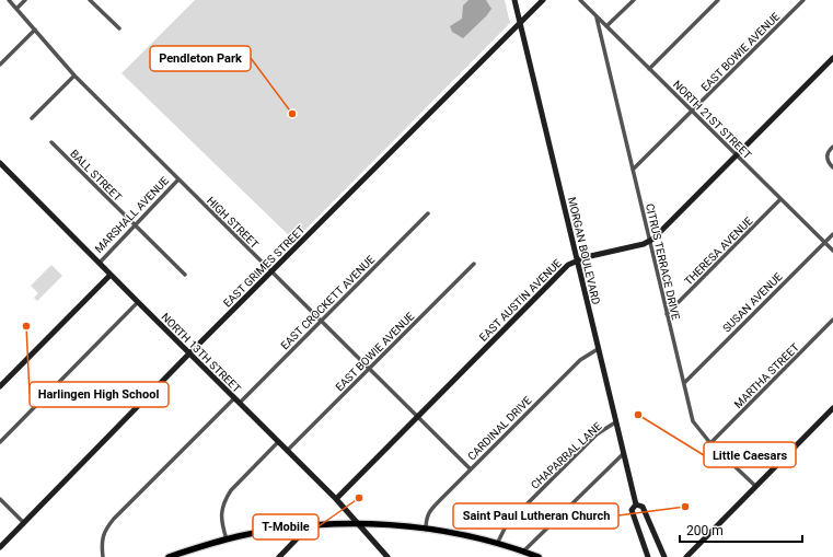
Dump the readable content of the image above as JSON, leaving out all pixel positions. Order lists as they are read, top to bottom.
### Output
{
  "streets": {
    "street": [
      "EAST BOWIE AVENUE",
      "NORTH 21ST STREET",
      "BALL STREET",
      "MARSHALL AVENUE",
      "HIGH STREET",
      "MORGAN BOULEVARD",
      "THERESA AVENUE",
      "CITRUS TERRACE DRIVE",
      "EAST GRIMES STREET",
      "EAST AUSTIN AVENUE",
      "EAST CROCKETT AVENUE",
      "SUSAN AVENUE",
      "NORTH 13TH STREET",
      "MARTHA STREET",
      "CARDINAL DRIVE",
      "CHAPARRAL LANE"
    ]
  },
  "crossings": [
    ["EAST BOWIE AVENUE", "NORTH 21ST STREET"],
    ["EAST BOWIE AVENUE", "HIGH STREET"],
    ["EAST BOWIE AVENUE", "CITRUS TERRACE DRIVE"],
    ["EAST BOWIE AVENUE", "NORTH 13TH STREET"],
    ["NORTH 21ST STREET", "THERESA AVENUE"],
    ["NORTH 21ST STREET", "CITRUS TERRACE DRIVE"],
    ["NORTH 21ST STREET", "EAST AUSTIN AVENUE"],
    ["NORTH 21ST STREET", "SUSAN AVENUE"],
    ["BALL STREET", "MARSHALL AVENUE"],
    ["MARSHALL AVENUE", "HIGH STREET"],
    ["MARSHALL AVENUE", "NORTH 13TH STREET"],
    ["HIGH STREET", "EAST GRIMES STREET"],
    ["HIGH STREET", "EAST AUSTIN AVENUE"],
    ["HIGH STREET", "EAST CROCKETT AVENUE"],
    ["HIGH STREET", "CARDINAL DRIVE"],
    ["MORGAN BOULEVARD", "EAST GRIMES STREET"],
    ["MORGAN BOULEVARD", "EAST AUSTIN AVENUE"],
    ["MORGAN BOULEVARD", "CARDINAL DRIVE"],
    ["MORGAN BOULEVARD", "CHAPARRAL LANE"],
    ["THERESA AVENUE", "CITRUS TERRACE DRIVE"],
    ["CITRUS TERRACE DRIVE", "EAST AUSTIN AVENUE"],
    ["CITRUS TERRACE DRIVE", "SUSAN AVENUE"],
    ["CITRUS TERRACE DRIVE", "MARTHA STREET"],
    ["EAST GRIMES STREET", "NORTH 13TH STREET"],
    ["EAST AUSTIN AVENUE", "NORTH 13TH STREET"],
    ["EAST CROCKETT AVENUE", "NORTH 13TH STREET"]
  ],
  "places": [
    "Pendleton Park",
    "Harlingen High School",
    "Little Caesars",
    "T-Mobile",
    "Saint Paul Lutheran Church"
  ],
  "scale_bar": "200 m"
}
